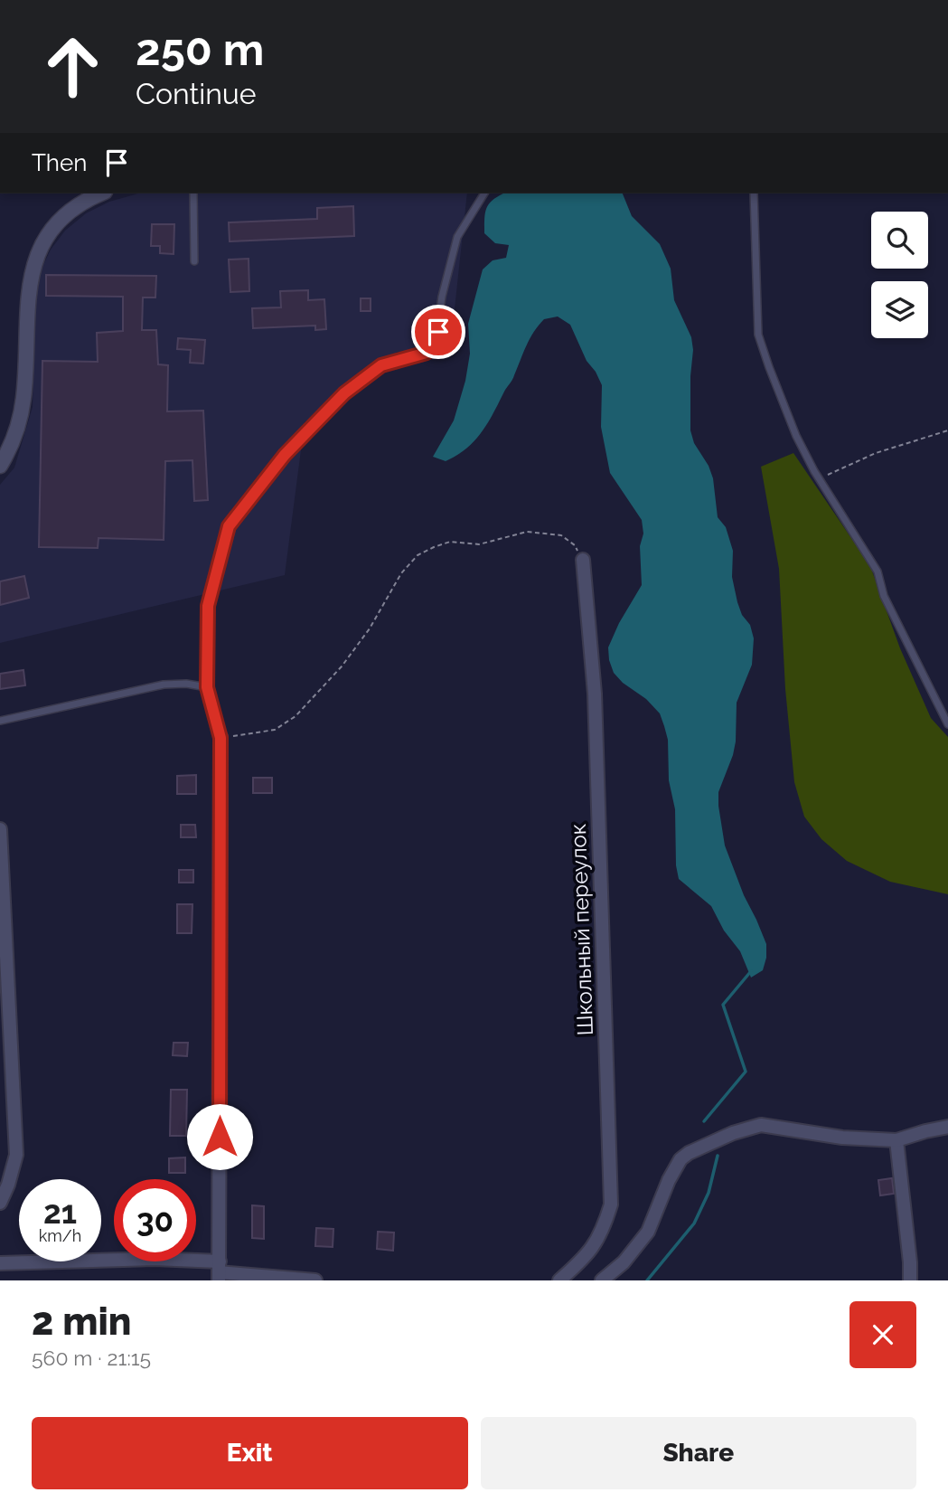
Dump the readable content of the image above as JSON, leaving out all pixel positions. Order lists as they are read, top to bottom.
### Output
{
  "streets": {
    "street": ["Школьный переулок"]
  },
  "page": {
    "turn": ["250 m", "Continue"],
    "then": "Then",
    "speed": "21 km/h",
    "limit": "30",
    "heading": ["2 min", "560 m · 21:15"],
    "buttons": ["Exit", "Share"]
  }
}
